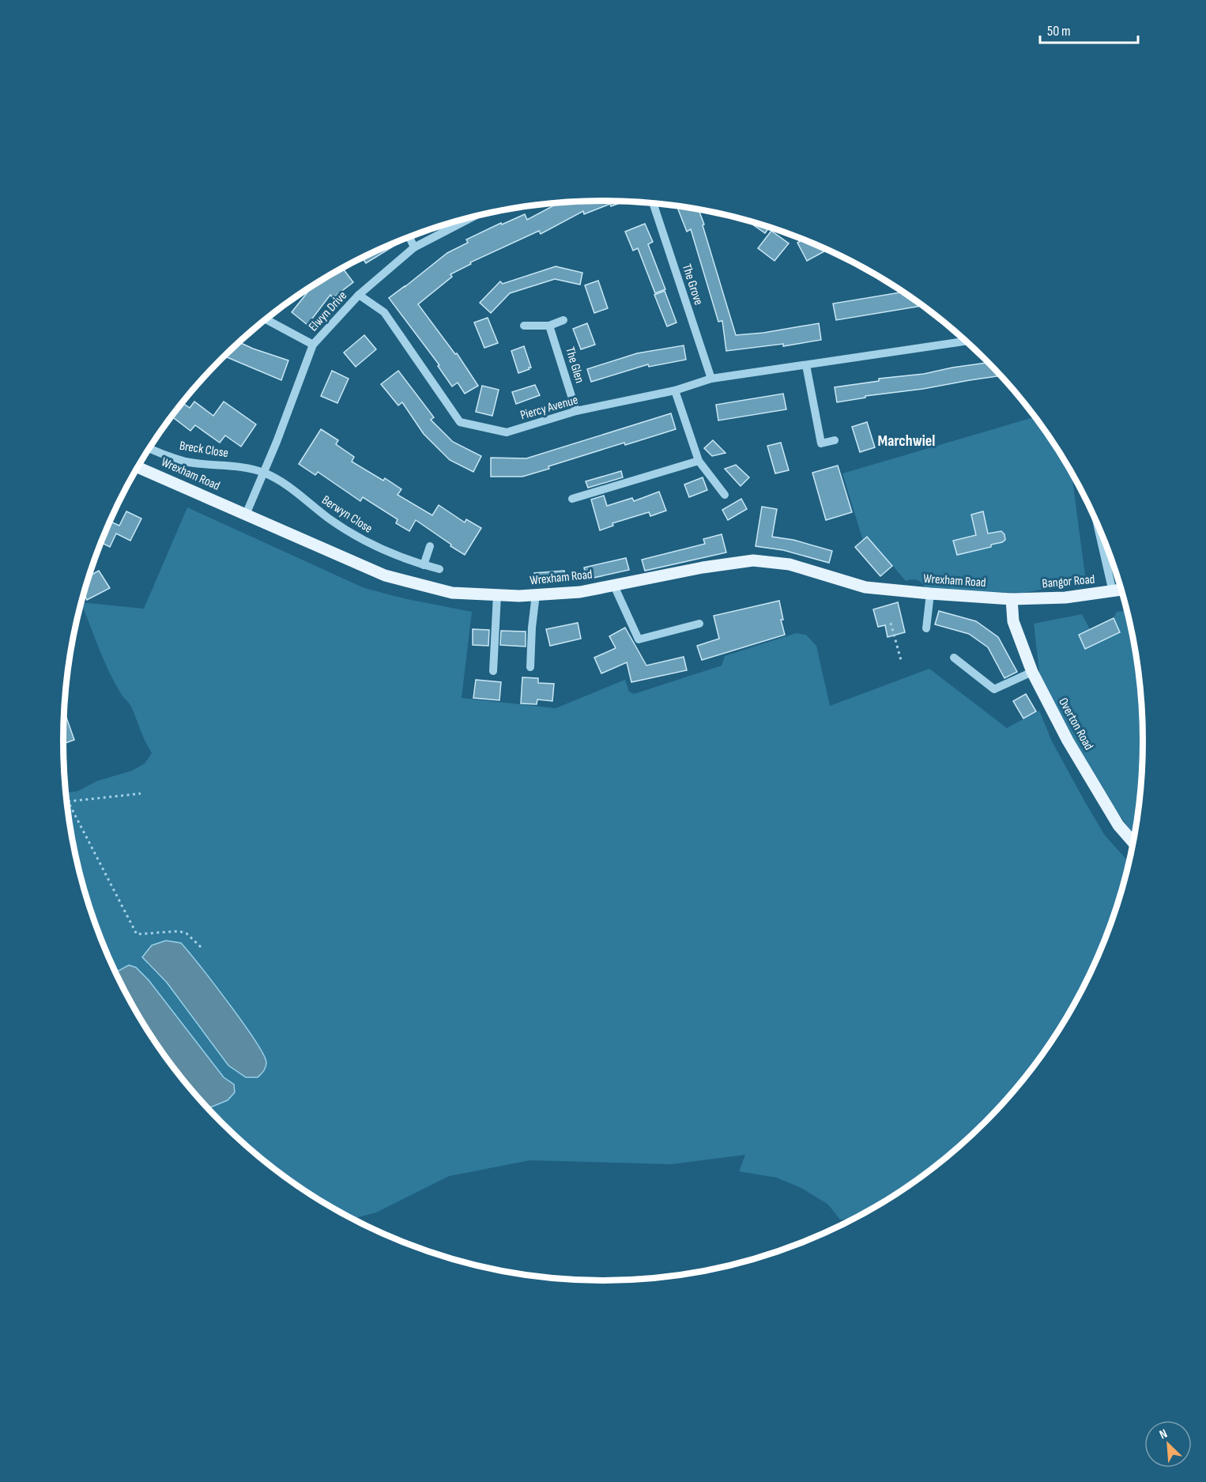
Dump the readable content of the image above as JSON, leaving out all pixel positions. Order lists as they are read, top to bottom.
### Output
{
  "streets": {
    "main road": ["Wrexham Road", "Bangor Road", "Overton Road"],
    "street": [
      "The Grove",
      "Elwyn Drive",
      "The Glen",
      "Piercy Avenue",
      "Breck Close",
      "Berwyn Close"
    ]
  },
  "crossings": [
    ["The Grove", "Piercy Avenue"],
    ["Elwyn Drive", "Piercy Avenue"],
    ["Elwyn Drive", "Breck Close"],
    ["Elwyn Drive", "Wrexham Road"],
    ["Elwyn Drive", "Berwyn Close"],
    ["The Glen", "Piercy Avenue"],
    ["Breck Close", "Berwyn Close"],
    ["Wrexham Road", "Bangor Road"],
    ["Wrexham Road", "Overton Road"],
    ["Bangor Road", "Overton Road"]
  ],
  "districts": ["Marchwiel"],
  "scale_bar": "50 m",
  "north": "top left"
}
